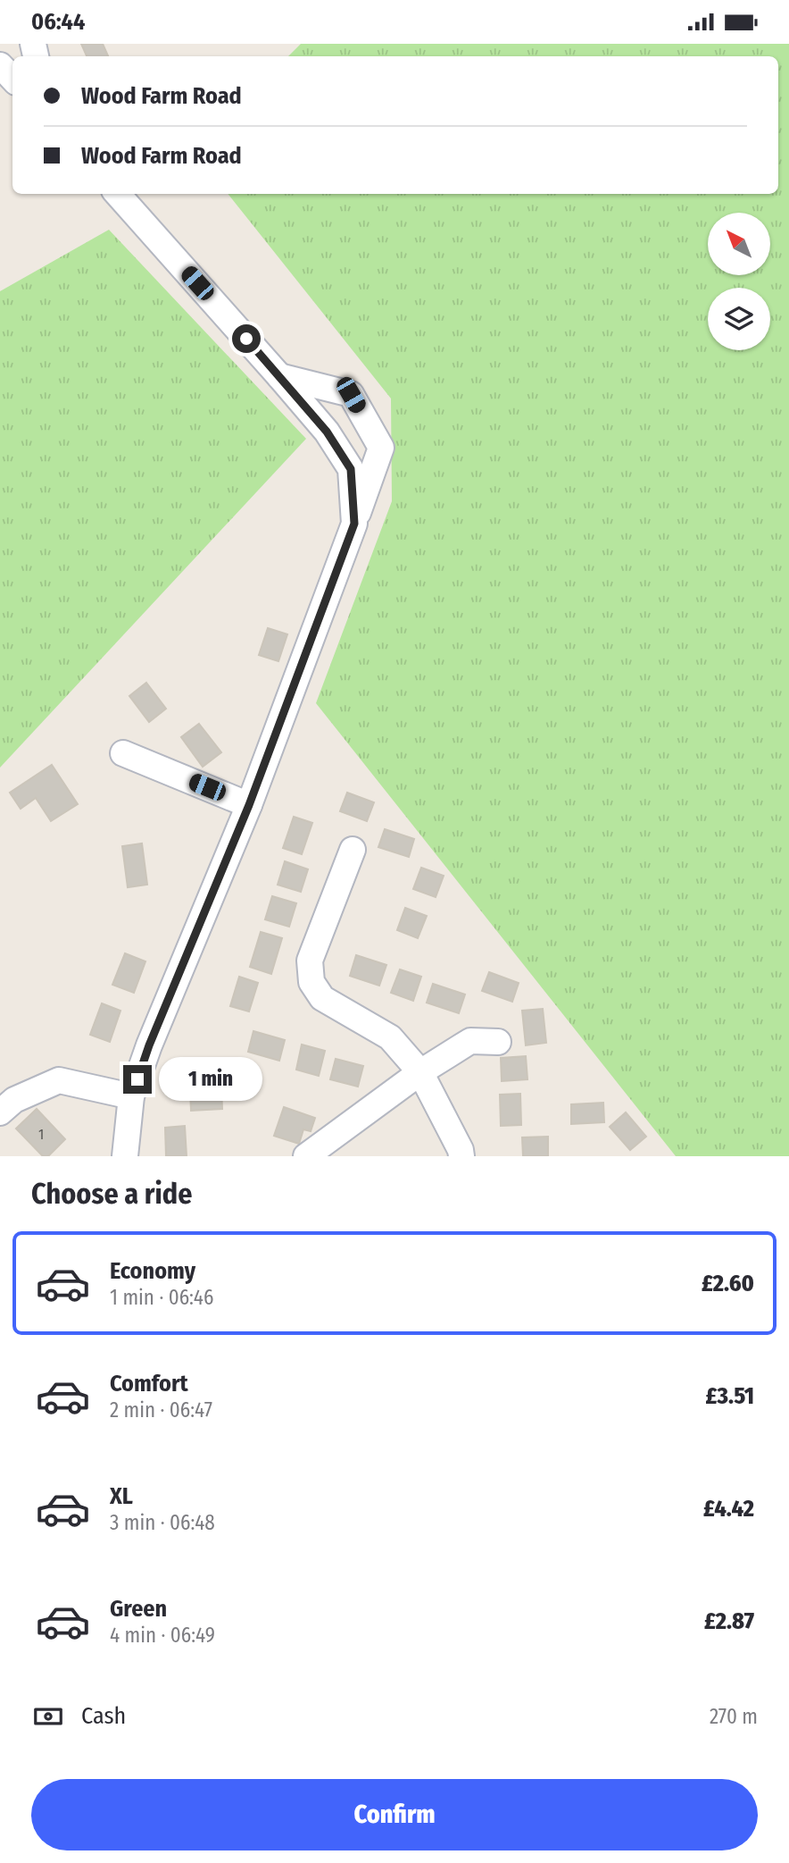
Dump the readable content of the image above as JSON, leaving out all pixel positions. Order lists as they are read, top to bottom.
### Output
{
  "house_numbers": ["1"],
  "north": "top left",
  "page": {
    "status": "06:44",
    "banner": ["Wood Farm Road", "Wood Farm Road"],
    "bubble": "1 min",
    "heading": "Choose a ride",
    "list": [
      {
        "name": "Economy",
        "note": "1 min · 06:46",
        "value": "£2.60"
      },
      {
        "name": "Comfort",
        "note": "2 min · 06:47",
        "value": "£3.51"
      },
      {
        "name": "XL",
        "note": "3 min · 06:48",
        "value": "£4.42"
      },
      {
        "name": "Green",
        "note": "4 min · 06:49",
        "value": "£2.87"
      }
    ],
    "pay": ["Cash", "270 m"],
    "buttons": "Confirm"
  }
}
